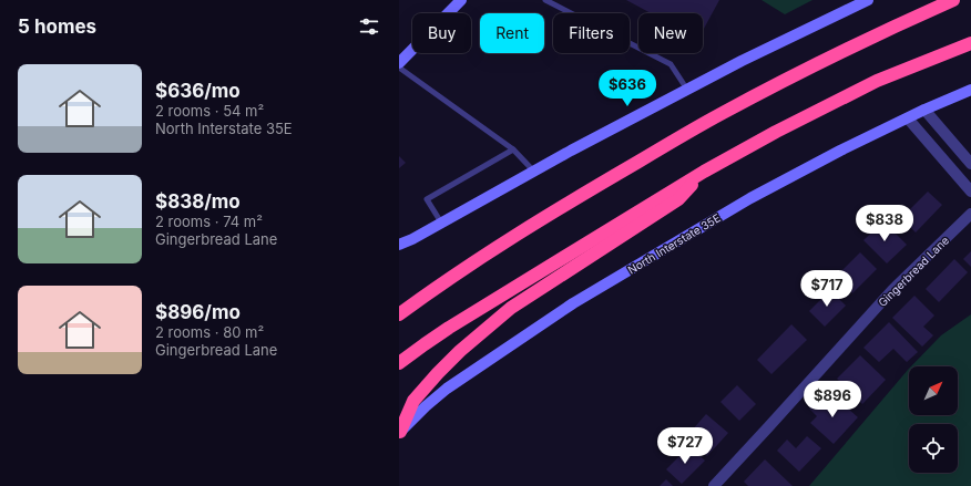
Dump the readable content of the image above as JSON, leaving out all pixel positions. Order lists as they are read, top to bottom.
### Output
{
  "streets": {
    "main road": ["North Interstate 35E"],
    "street": ["Gingerbread Lane"]
  },
  "north": "top right",
  "page": {
    "heading": "5 homes",
    "chip": [
      "Buy",
      "Rent",
      "Filters",
      "New"
    ],
    "list": [
      {
        "name": "$636/mo",
        "note": "2 rooms · 54 m² · North Interstate 35E"
      },
      {
        "name": "$838/mo",
        "note": "2 rooms · 74 m² · Gingerbread Lane"
      },
      {
        "name": "$896/mo",
        "note": "2 rooms · 80 m² · Gingerbread Lane"
      }
    ],
    "price": [
      "$636",
      "$838",
      "$717",
      "$896",
      "$727"
    ]
  }
}
